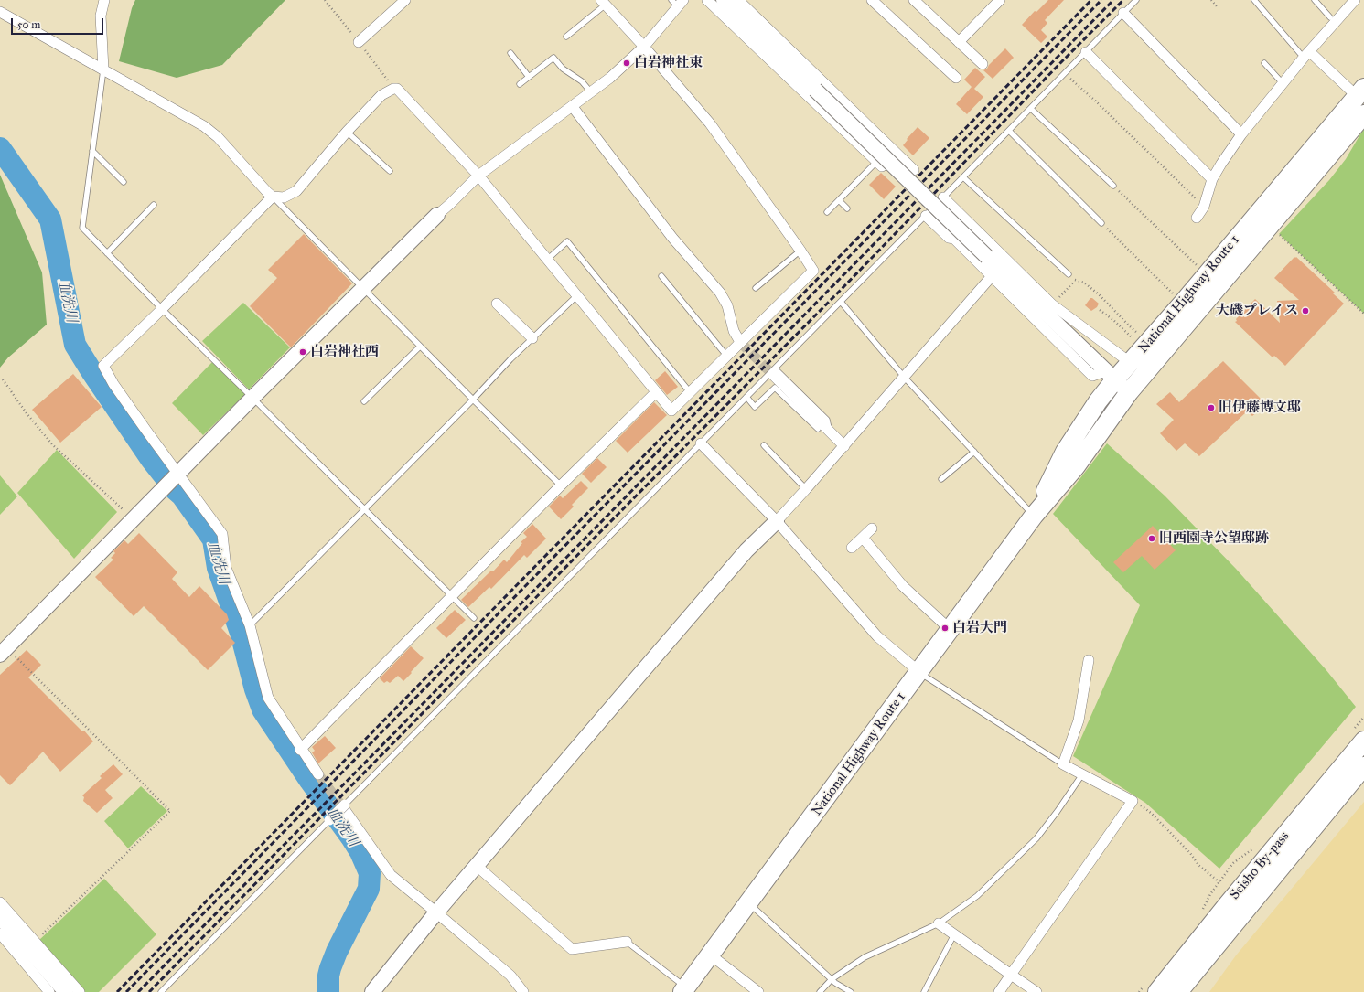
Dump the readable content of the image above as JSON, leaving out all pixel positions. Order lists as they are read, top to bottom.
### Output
{
  "streets": {
    "highway": ["National Highway Route 1", "Seisho By-pass"]
  },
  "water": ["血洗川"],
  "places": [
    "白岩神社東",
    "大磯プレイス",
    "白岩神社西",
    "旧伊藤博文邸",
    "旧西園寺公望邸跡",
    "白岩大門"
  ],
  "scale_bar": "50 m"
}
